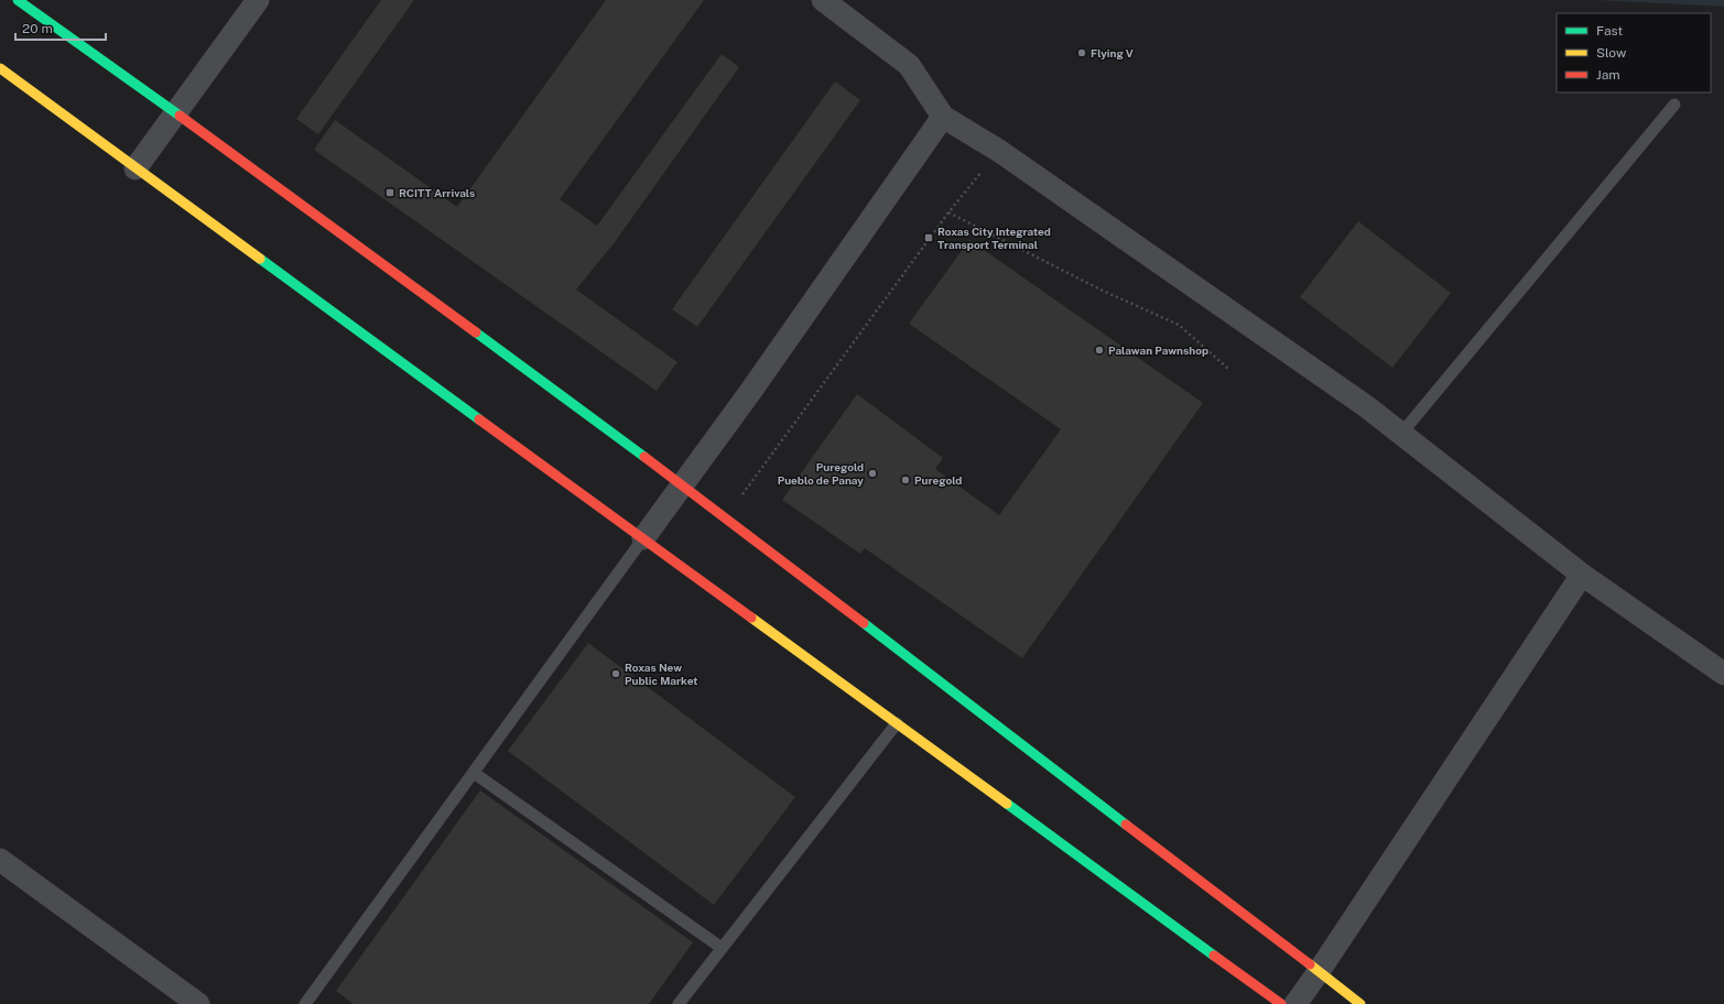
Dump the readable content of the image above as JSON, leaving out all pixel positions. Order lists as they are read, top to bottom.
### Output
{
  "places": {
    "other": [
      "Flying V",
      "Palawan Pawnshop",
      "Puregold Pueblo de Panay",
      "Puregold",
      "Roxas New Public Market"
    ],
    "transit": ["RCITT Arrivals", "Roxas City Integrated Transport Terminal"]
  },
  "legend": ["Fast", "Slow", "Jam"],
  "scale_bar": "20 m"
}
